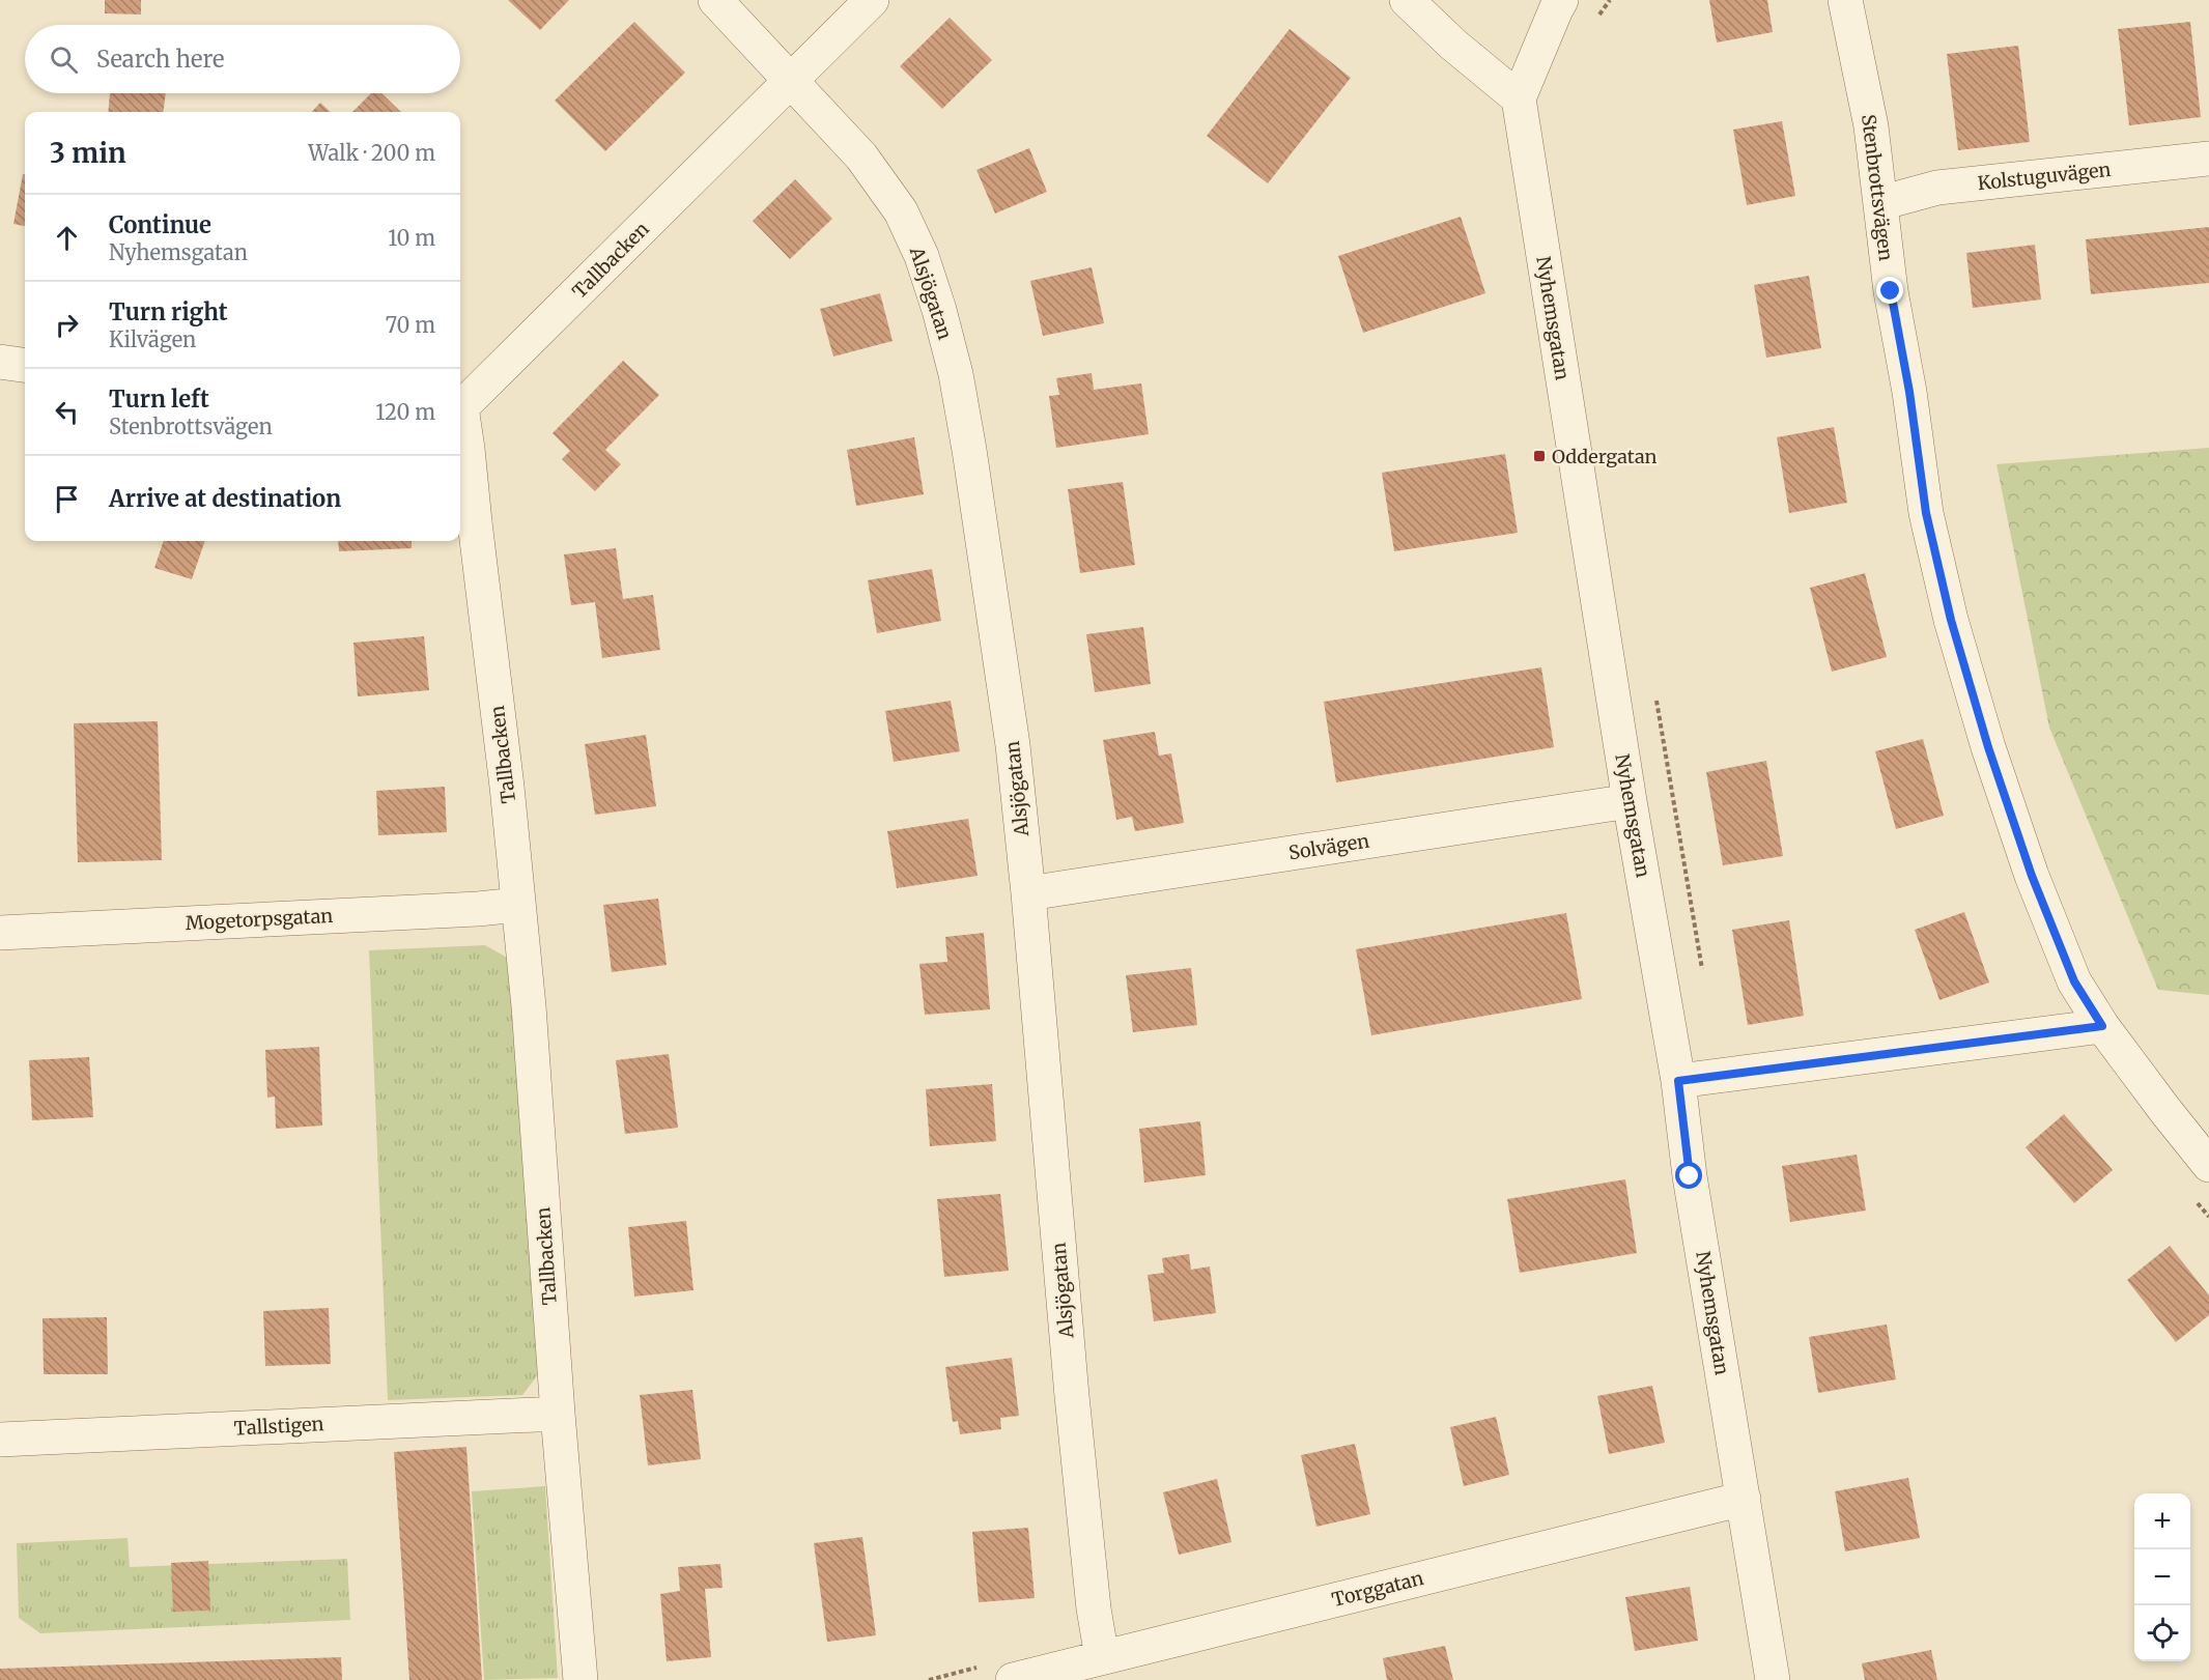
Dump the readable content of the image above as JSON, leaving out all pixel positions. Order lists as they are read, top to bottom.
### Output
{
  "streets": {
    "street": [
      "Kolstuguvägen",
      "Stenbrottsvägen",
      "Tallbacken",
      "Alsjögatan",
      "Nyhemsgatan",
      "Solvägen",
      "Mogetorpsgatan",
      "Tallstigen",
      "Torggatan"
    ]
  },
  "crossings": [
    ["Kolstuguvägen", "Stenbrottsvägen"],
    ["Tallbacken", "Alsjögatan"],
    ["Tallbacken", "Mogetorpsgatan"],
    ["Tallbacken", "Tallstigen"],
    ["Alsjögatan", "Solvägen"],
    ["Alsjögatan", "Torggatan"],
    ["Nyhemsgatan", "Solvägen"],
    ["Nyhemsgatan", "Torggatan"]
  ],
  "places": {
    "transit": ["Oddergatan"]
  },
  "page": {
    "search": "Search here",
    "heading": ["3 min", "Walk · 200 m"],
    "list": [
      ["Continue", "Nyhemsgatan", "10 m"],
      ["Turn right", "Kilvägen", "70 m"],
      ["Turn left", "Stenbrottsvägen", "120 m"],
      "Arrive at destination"
    ],
    "map_buttons": ["+", "−"]
  }
}
